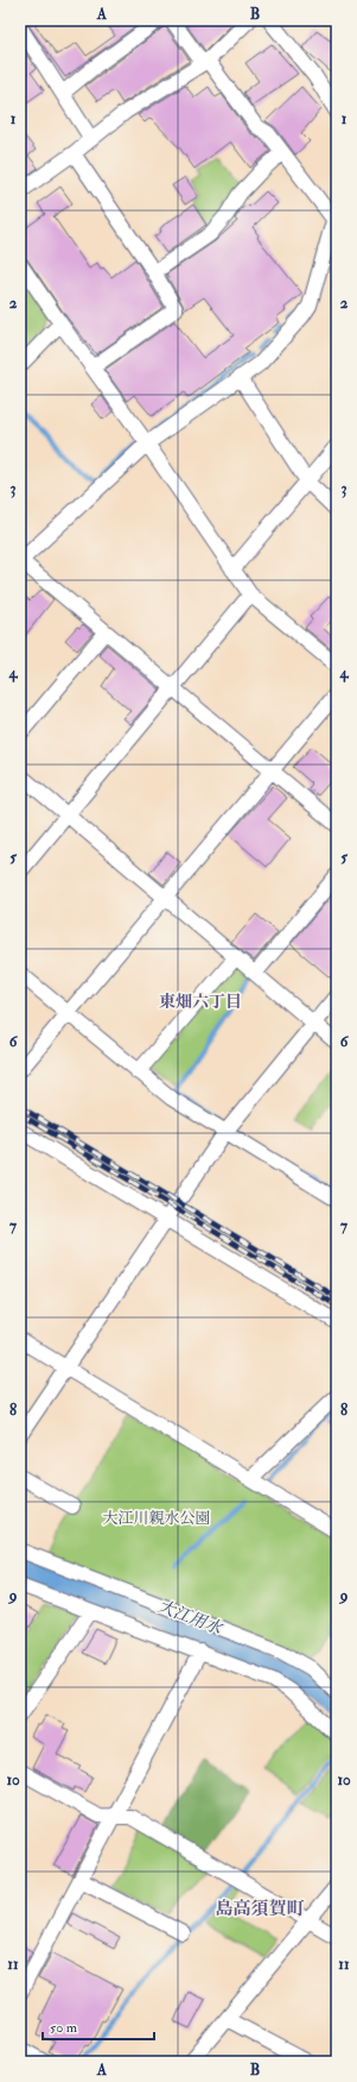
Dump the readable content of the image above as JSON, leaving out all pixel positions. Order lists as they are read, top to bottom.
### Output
{
  "districts": ["東畑六丁目", "島高須賀町"],
  "water": ["大江用水"],
  "parks": ["大江川親水公園"],
  "scale_bar": "50 m",
  "grid": {
    "columns": ["A", "B"],
    "rows": [
      "1",
      "2",
      "3",
      "4",
      "5",
      "6",
      "7",
      "8",
      "9",
      "10",
      "11"
    ]
  }
}
